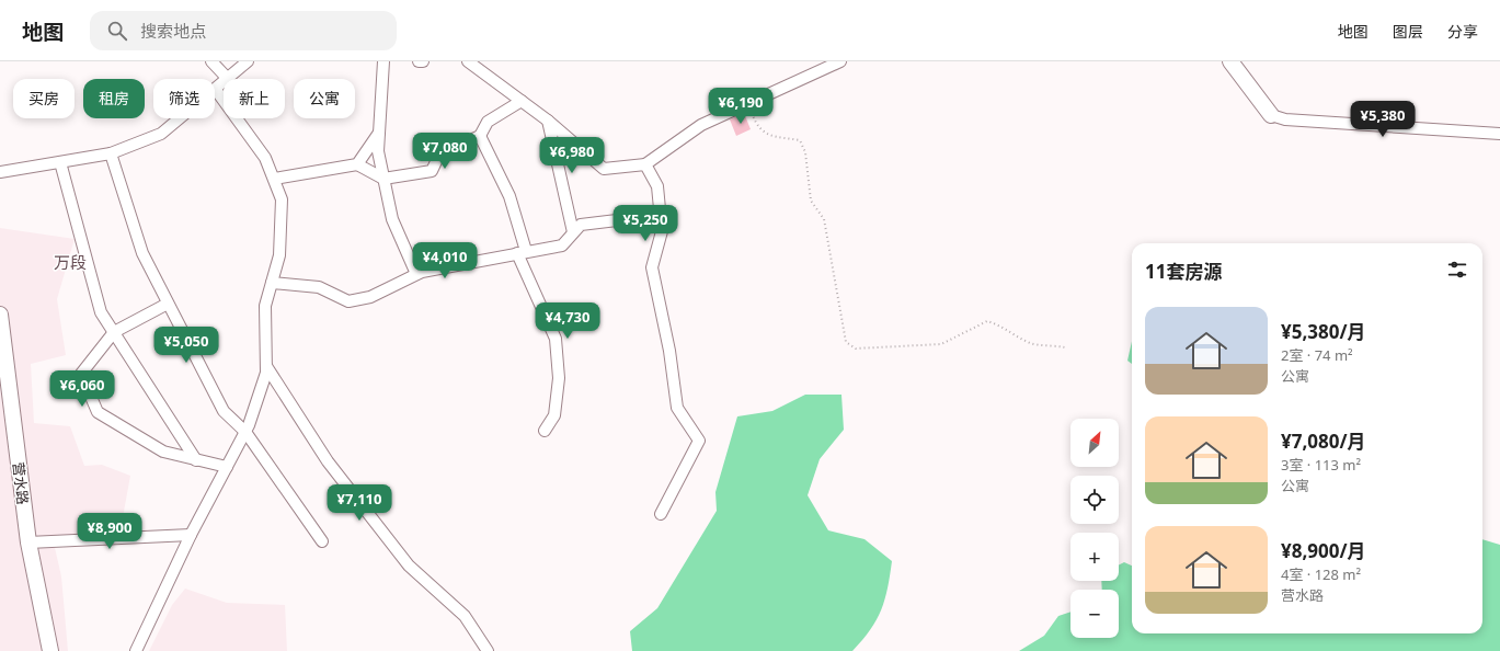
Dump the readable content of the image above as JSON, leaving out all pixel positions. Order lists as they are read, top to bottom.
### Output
{
  "streets": {
    "street": ["营水路"]
  },
  "districts": ["万段"],
  "north": "top right",
  "page": {
    "header": "地图",
    "search": "搜索地点",
    "nav": ["地图", "图层", "分享"],
    "chip": [
      "买房",
      "租房",
      "筛选",
      "新上",
      "公寓"
    ],
    "price": [
      "¥6,190",
      "¥5,380",
      "¥7,080",
      "¥6,980",
      "¥5,250",
      "¥4,010",
      "¥4,730",
      "¥5,050",
      "¥6,060",
      "¥7,110",
      "¥8,900"
    ],
    "heading": "11套房源",
    "list": [
      {
        "name": "¥5,380/月",
        "note": "2室 · 74 m² · 公寓"
      },
      {
        "name": "¥7,080/月",
        "note": "3室 · 113 m² · 公寓"
      },
      {
        "name": "¥8,900/月",
        "note": "4室 · 128 m² · 营水路"
      }
    ],
    "map_buttons": ["+", "−"]
  }
}
